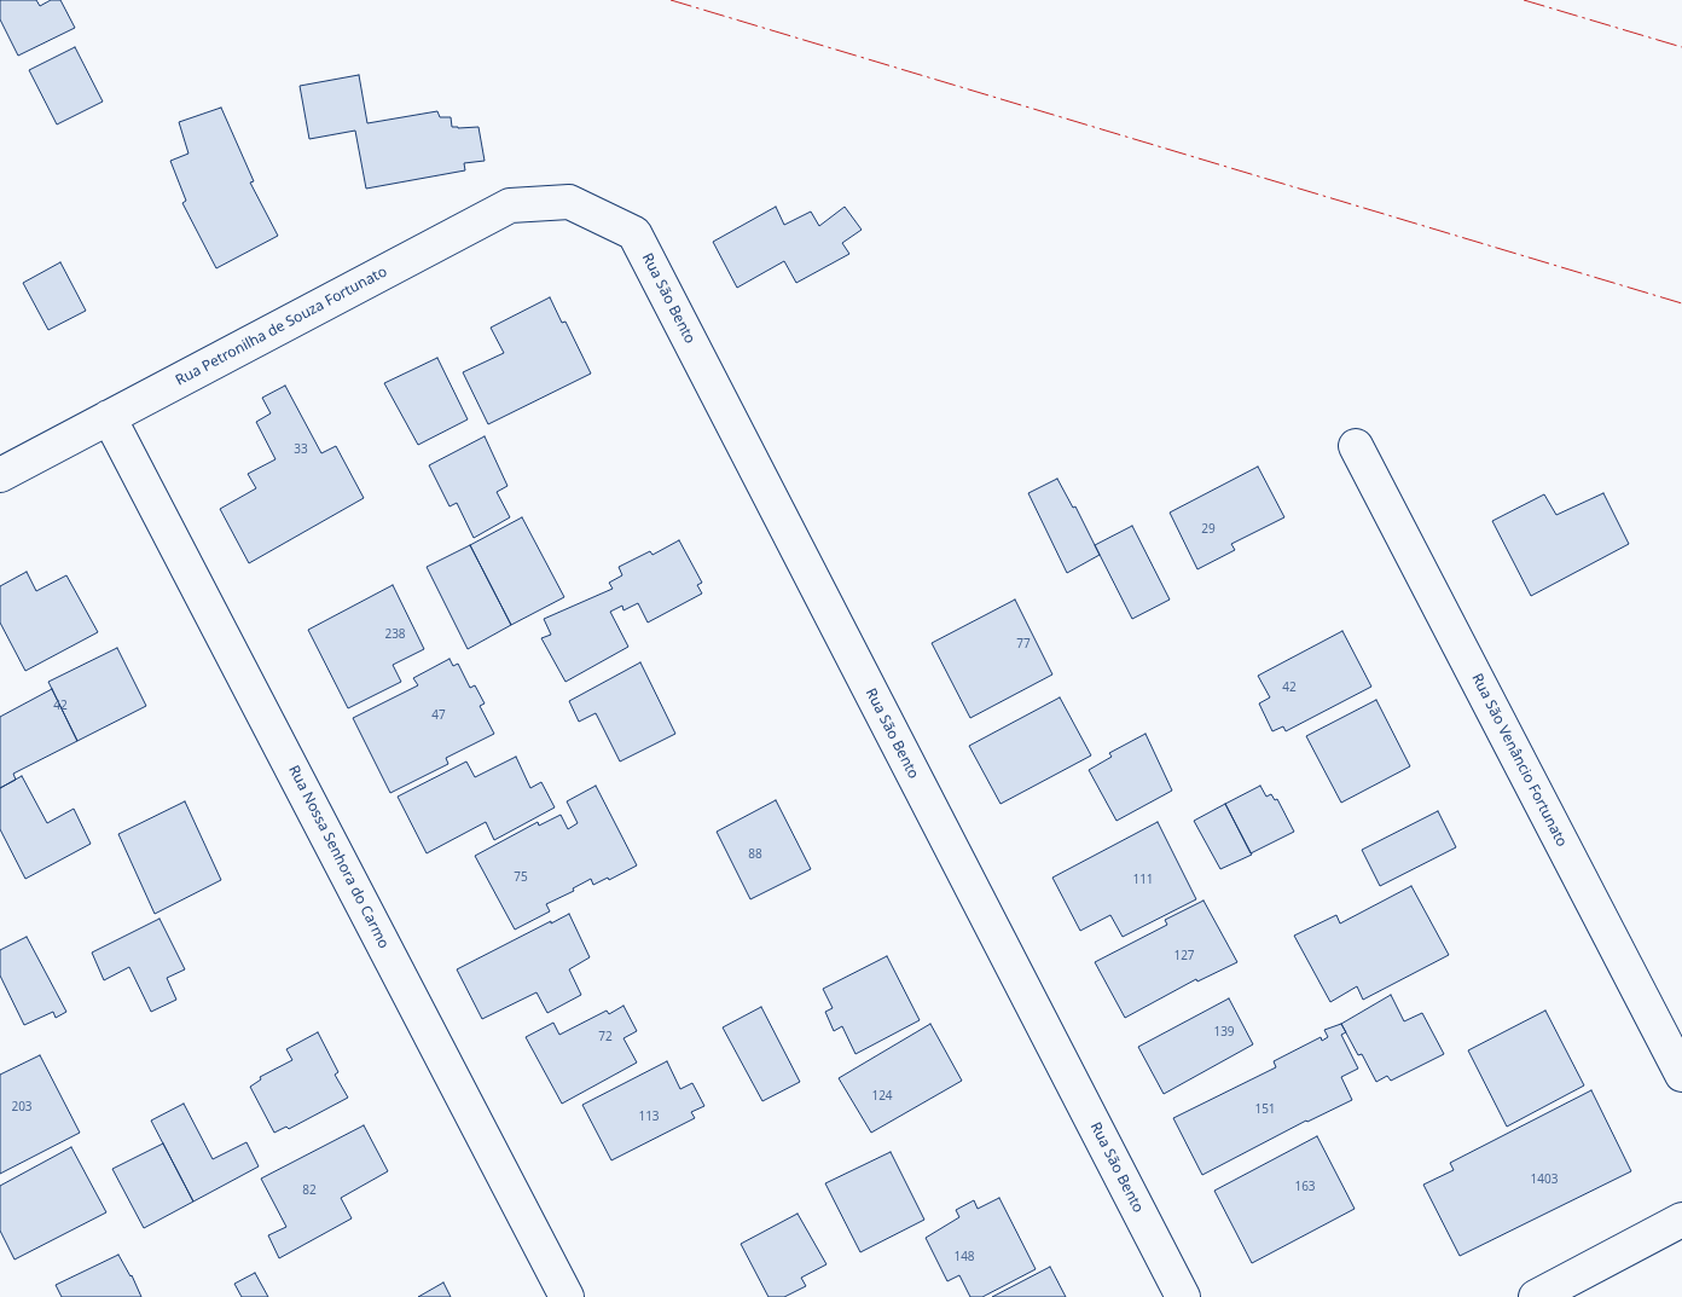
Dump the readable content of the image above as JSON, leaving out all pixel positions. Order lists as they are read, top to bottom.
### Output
{
  "streets": {
    "street": [
      "Rua São Bento",
      "Rua Petronilha de Souza Fortunato",
      "Rua São Venâncio Fortunato",
      "Rua Nossa Senhora do Carmo"
    ]
  },
  "crossings": [
    ["Rua São Bento", "Rua Petronilha de Souza Fortunato"],
    ["Rua Petronilha de Souza Fortunato", "Rua Nossa Senhora do Carmo"]
  ],
  "house_numbers": [
    "33",
    "29",
    "238",
    "77",
    "42",
    "42",
    "47",
    "88",
    "75",
    "111",
    "127",
    "139",
    "72",
    "124",
    "203",
    "151",
    "113",
    "1403",
    "163",
    "82",
    "148"
  ]
}
